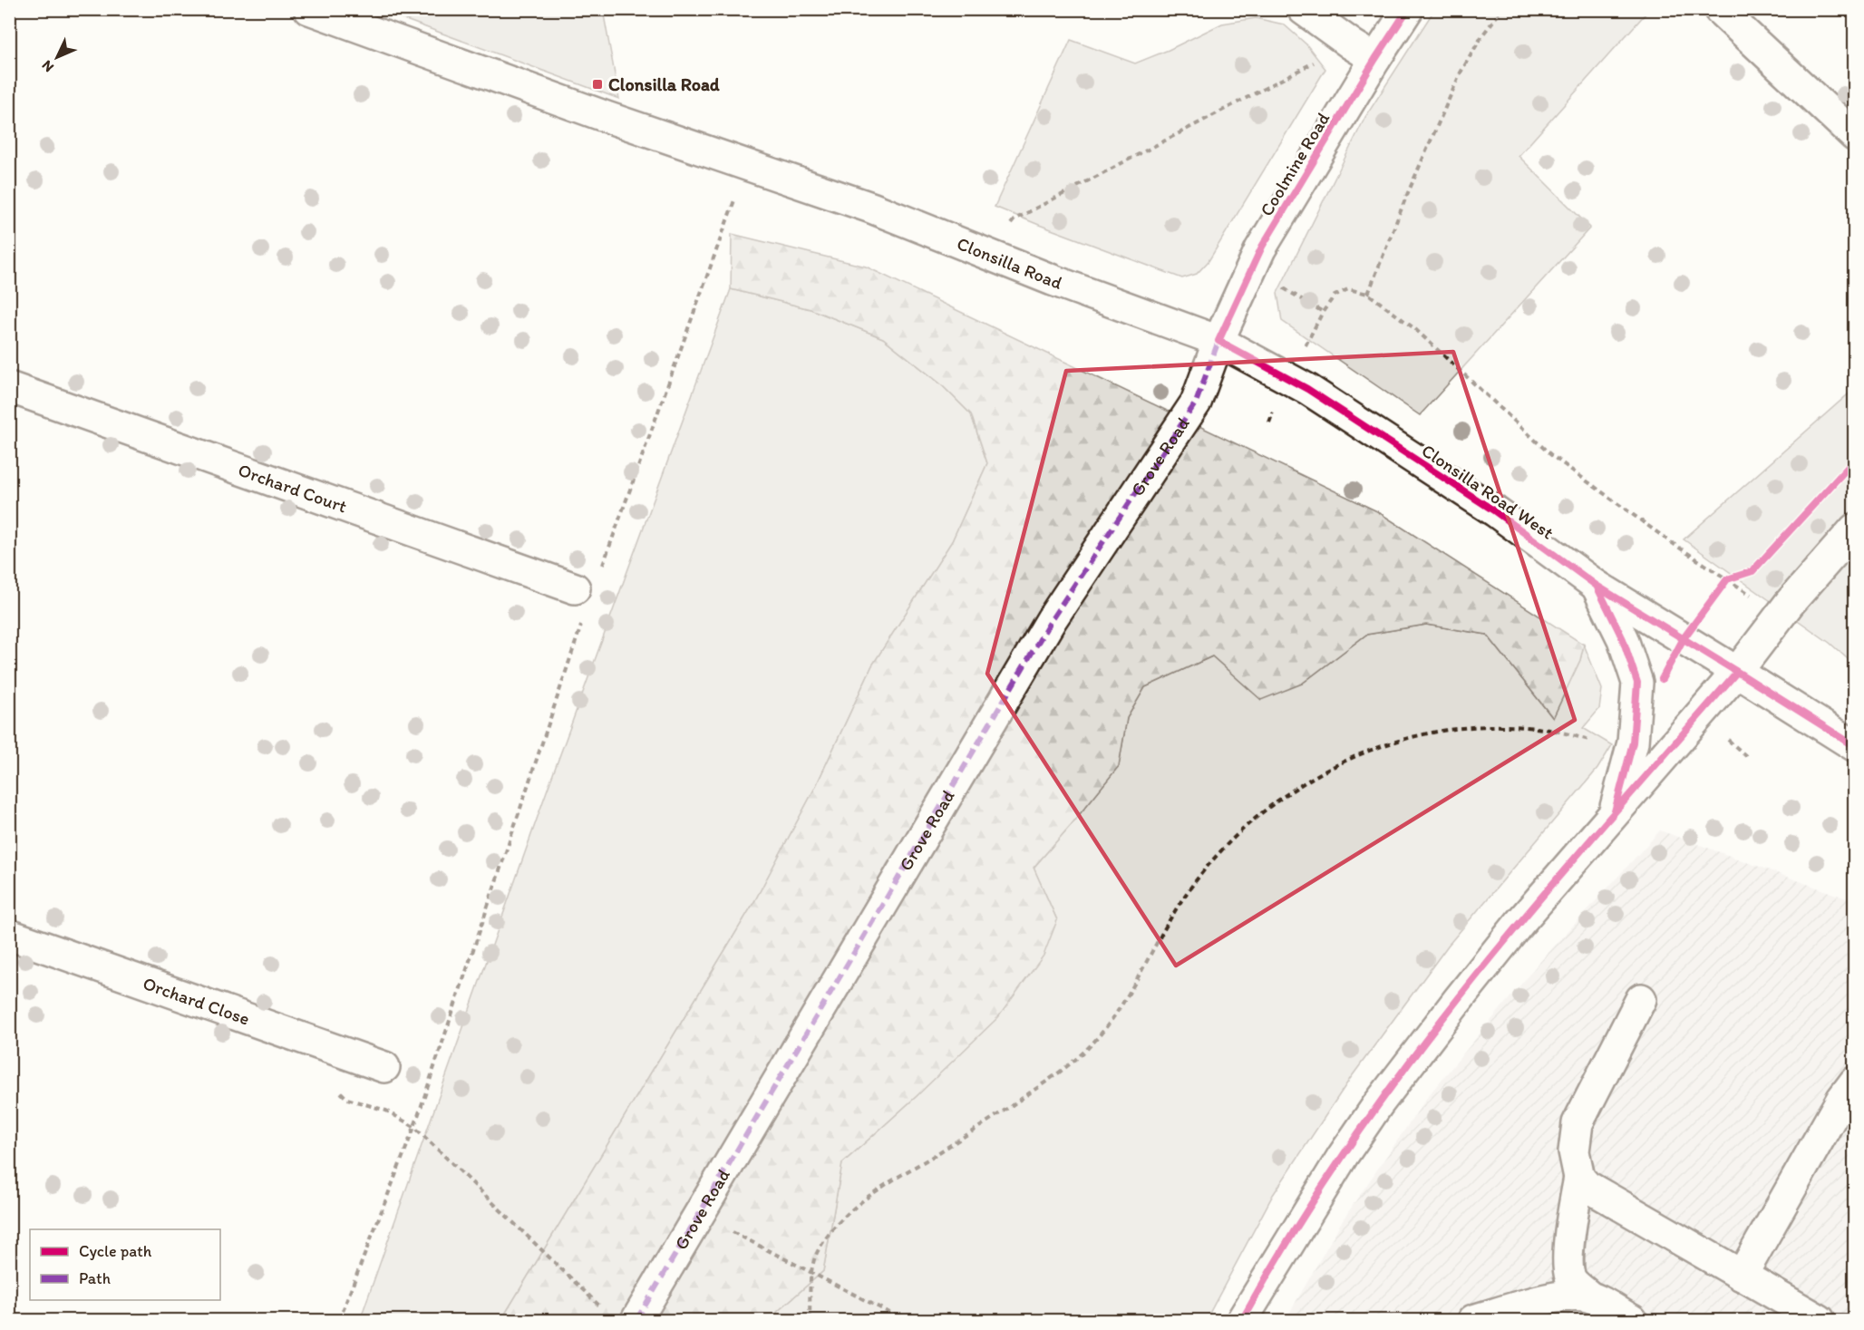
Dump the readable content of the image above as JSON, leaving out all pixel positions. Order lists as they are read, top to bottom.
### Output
{
  "streets": {
    "street": [
      "Coolmine Road",
      "Clonsilla Road",
      "Grove Road",
      "Orchard Court",
      "Clonsilla Road West",
      "Orchard Close"
    ]
  },
  "crossings": [
    ["Coolmine Road", "Clonsilla Road"],
    ["Coolmine Road", "Grove Road"],
    ["Coolmine Road", "Clonsilla Road West"],
    ["Clonsilla Road", "Grove Road"],
    ["Clonsilla Road", "Clonsilla Road West"],
    ["Grove Road", "Clonsilla Road West"]
  ],
  "places": {
    "transit": ["Clonsilla Road"]
  },
  "legend": ["Cycle path", "Path"],
  "north": "bottom left"
}
